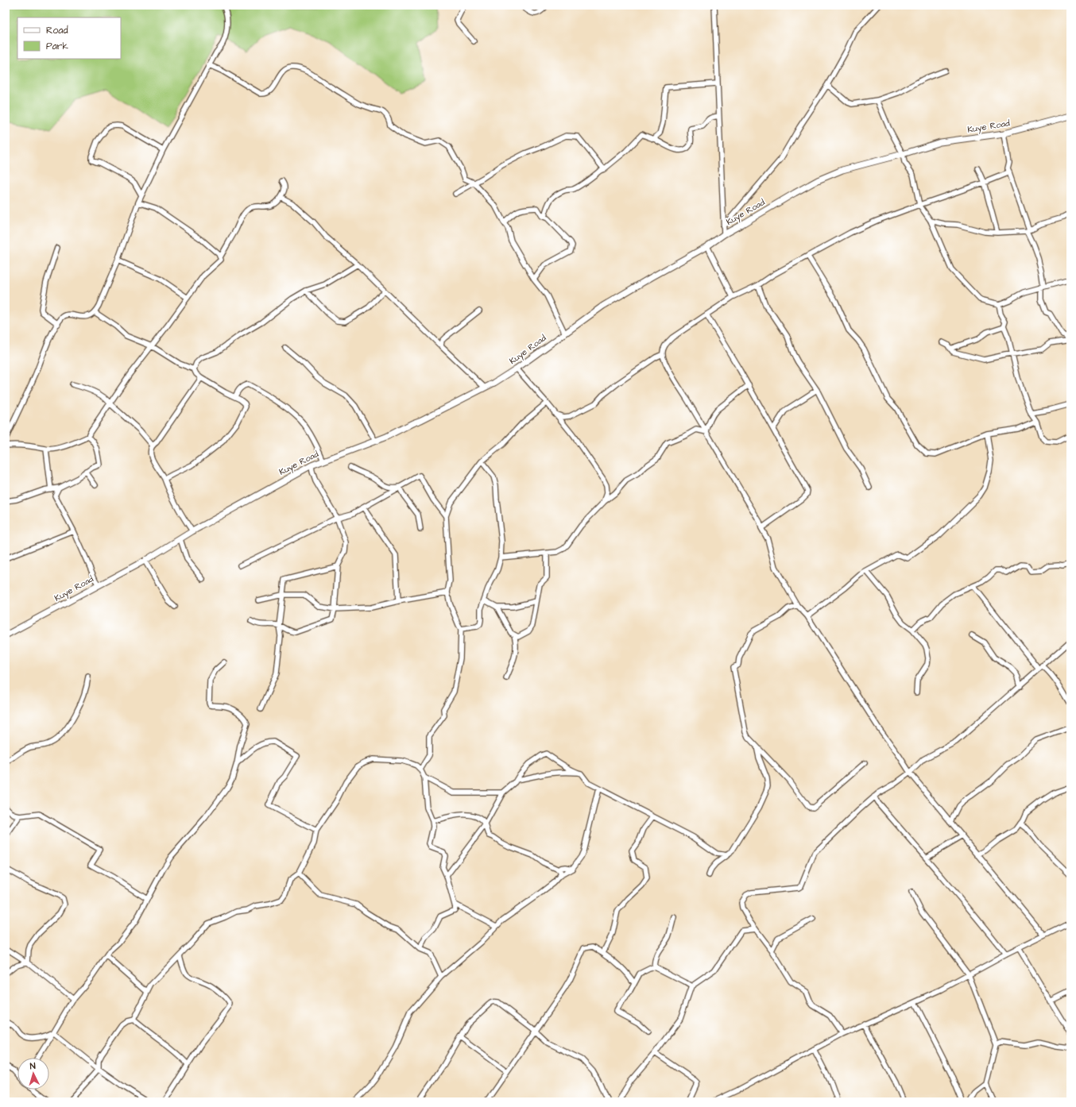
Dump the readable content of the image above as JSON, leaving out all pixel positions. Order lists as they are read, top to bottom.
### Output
{
  "streets": {
    "street": ["Kuye Road"]
  },
  "legend": ["Road", "Park"],
  "north": "top"
}
